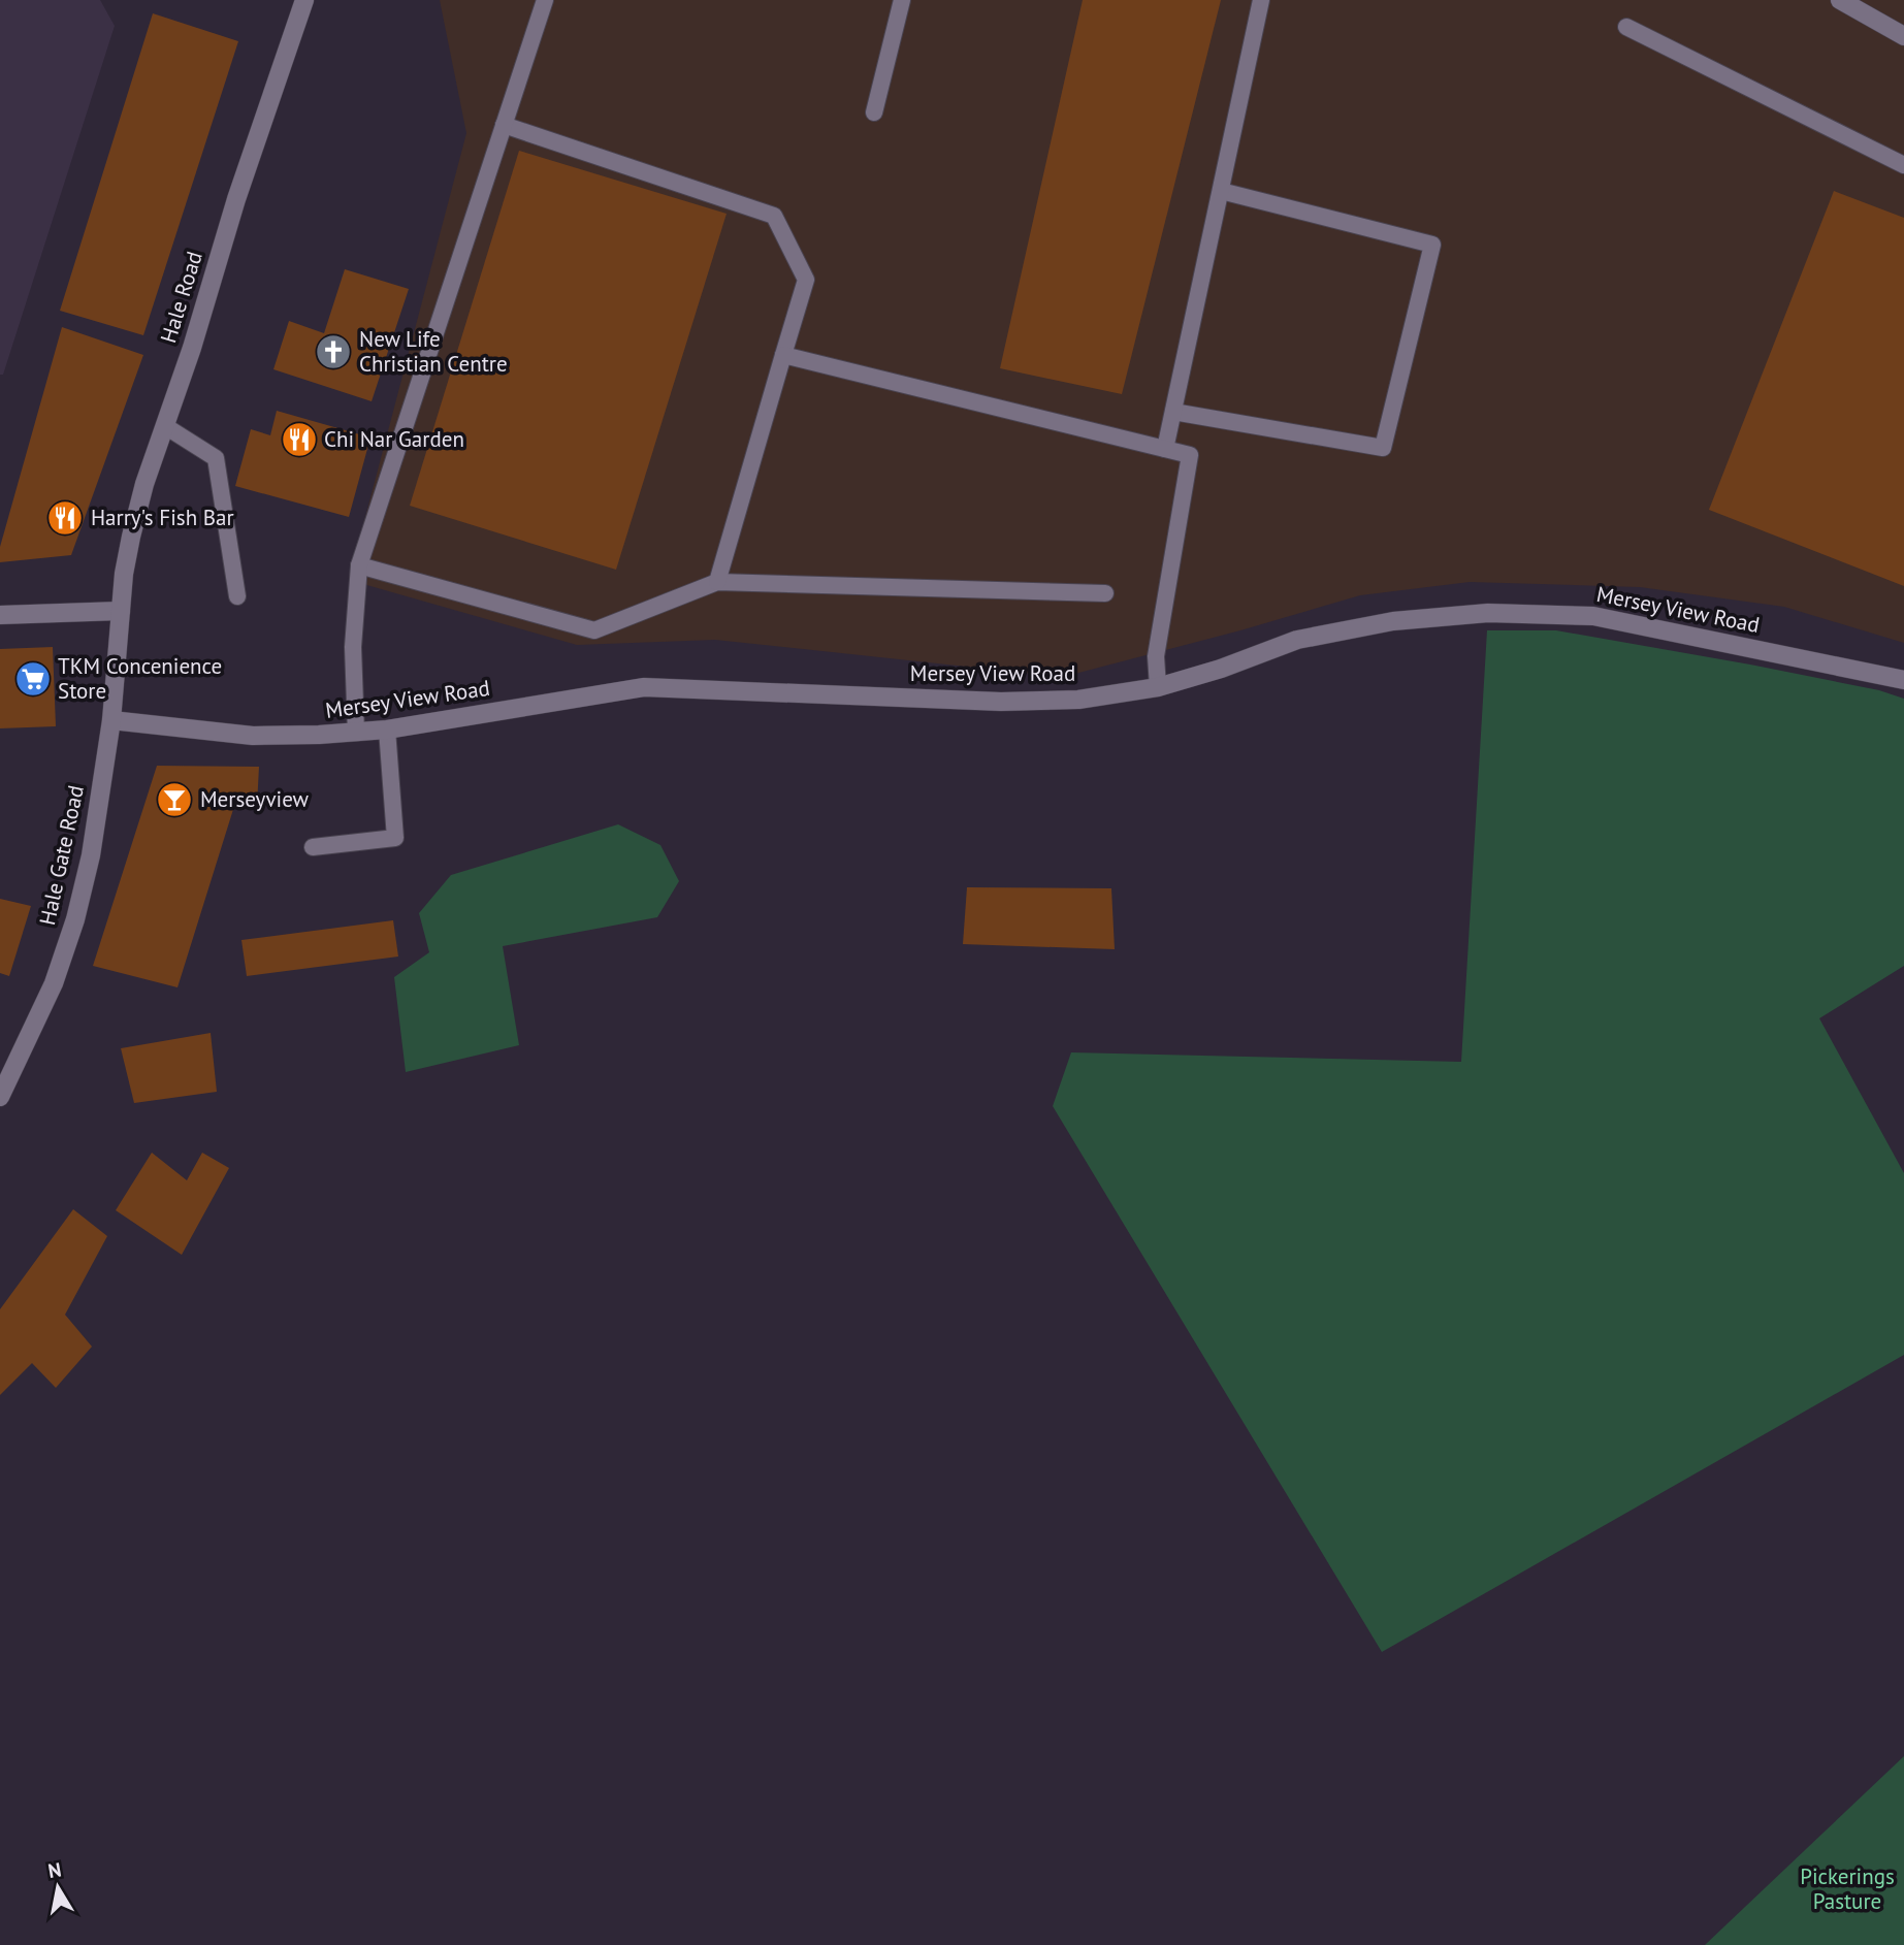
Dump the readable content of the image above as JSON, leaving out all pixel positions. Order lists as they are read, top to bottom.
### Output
{
  "streets": {
    "street": ["Hale Road", "Mersey View Road", "Hale Gate Road"]
  },
  "crossings": [
    ["Hale Road", "Hale Gate Road"],
    ["Mersey View Road", "Hale Gate Road"]
  ],
  "parks": ["Pickerings Pasture"],
  "places": {
    "church": ["New Life Christian Centre"],
    "restaurant": ["Chi Nar Garden", "Harry's Fish Bar"],
    "supermarket": ["TKM Concenience Store"],
    "bar": ["Merseyview"]
  },
  "north": "top"
}
